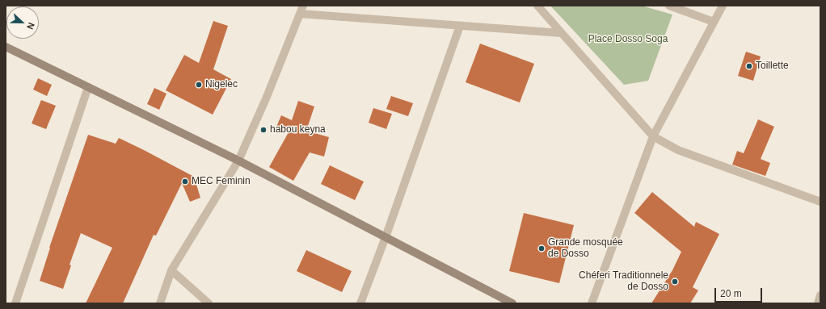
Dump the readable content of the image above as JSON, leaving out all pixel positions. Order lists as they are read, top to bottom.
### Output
{
  "parks": ["Place Dosso Soga"],
  "places": [
    "Toillette",
    "Nigelec",
    "habou keyna",
    "MEC Feminin",
    "Grande mosquée de Dosso",
    "Chéferi Traditionnele de Dosso"
  ],
  "scale_bar": "20 m",
  "north": "right"
}
